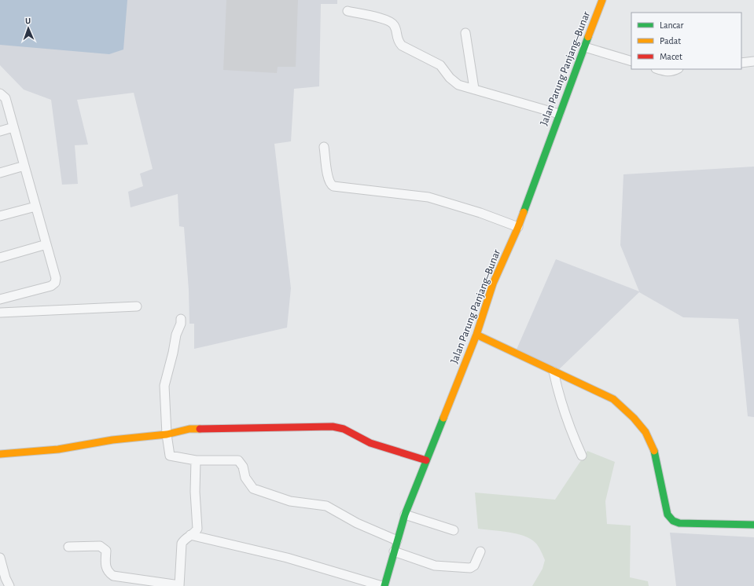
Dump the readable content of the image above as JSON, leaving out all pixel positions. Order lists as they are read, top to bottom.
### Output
{
  "streets": {
    "street": ["Jalan Parung Panjang–Bunar"]
  },
  "legend": ["Lancar", "Padat", "Macet"],
  "north": "top"
}
